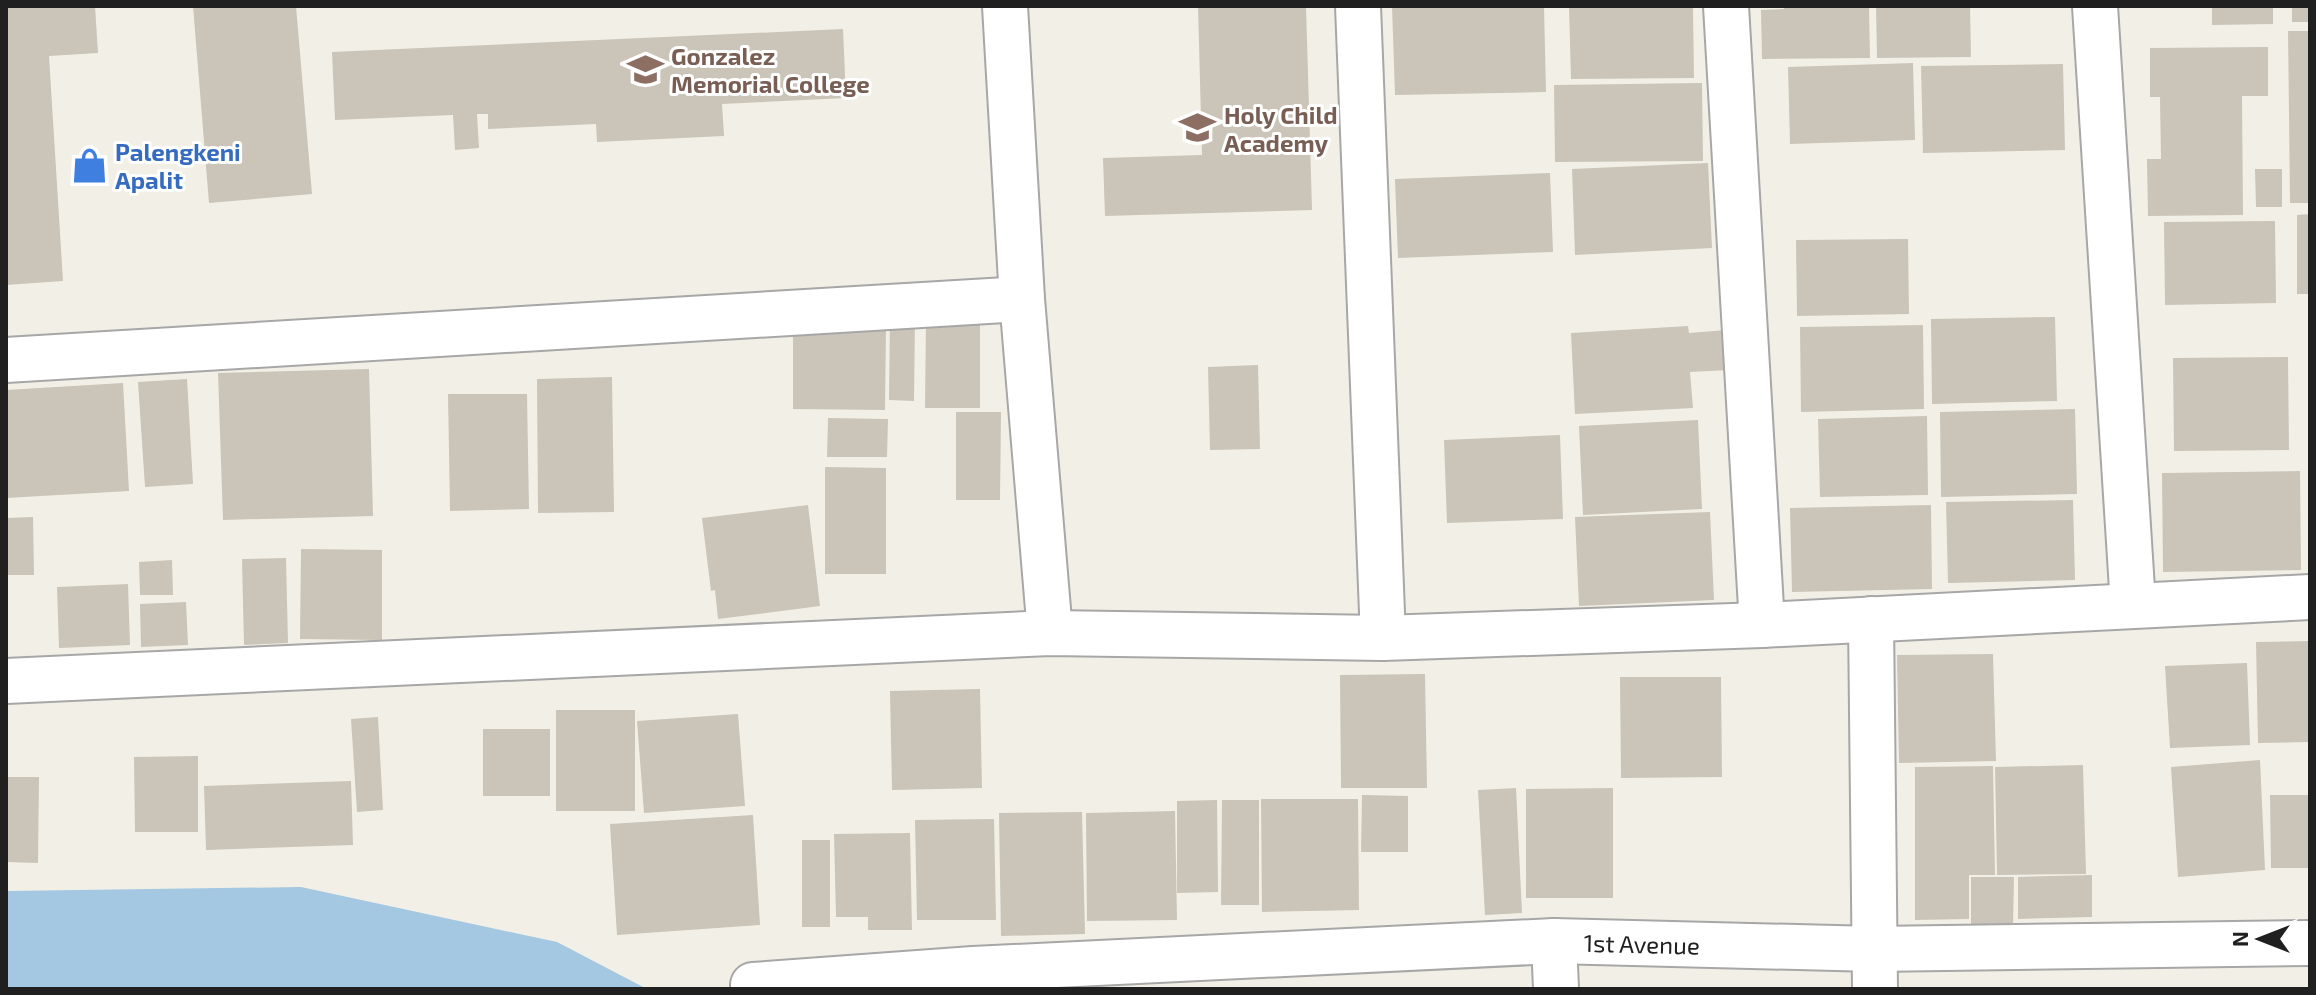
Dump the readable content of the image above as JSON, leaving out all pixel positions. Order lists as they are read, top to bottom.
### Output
{
  "streets": {
    "street": ["1st Avenue"]
  },
  "places": {
    "school or university": ["Gonzalez Memorial College", "Holy Child Academy"],
    "shop": ["Palengkeni Apalit"]
  },
  "north": "left"
}
